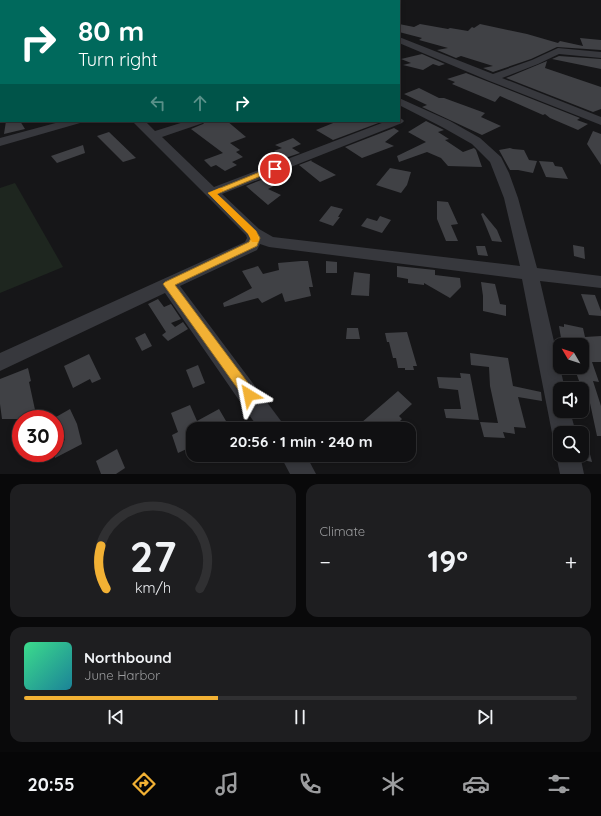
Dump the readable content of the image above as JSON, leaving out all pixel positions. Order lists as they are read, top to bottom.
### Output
{
  "north": "top left",
  "page": {
    "turn": ["80 m", "Turn right"],
    "limit": "30",
    "trip": "20:56 · 1 min · 240 m",
    "tile": "Climate",
    "heat": ["−", "19°", "+"],
    "song": ["Northbound", "June Harbor"],
    "tabs": "20:55",
    "gauge": ["27", "km/h"]
  }
}
